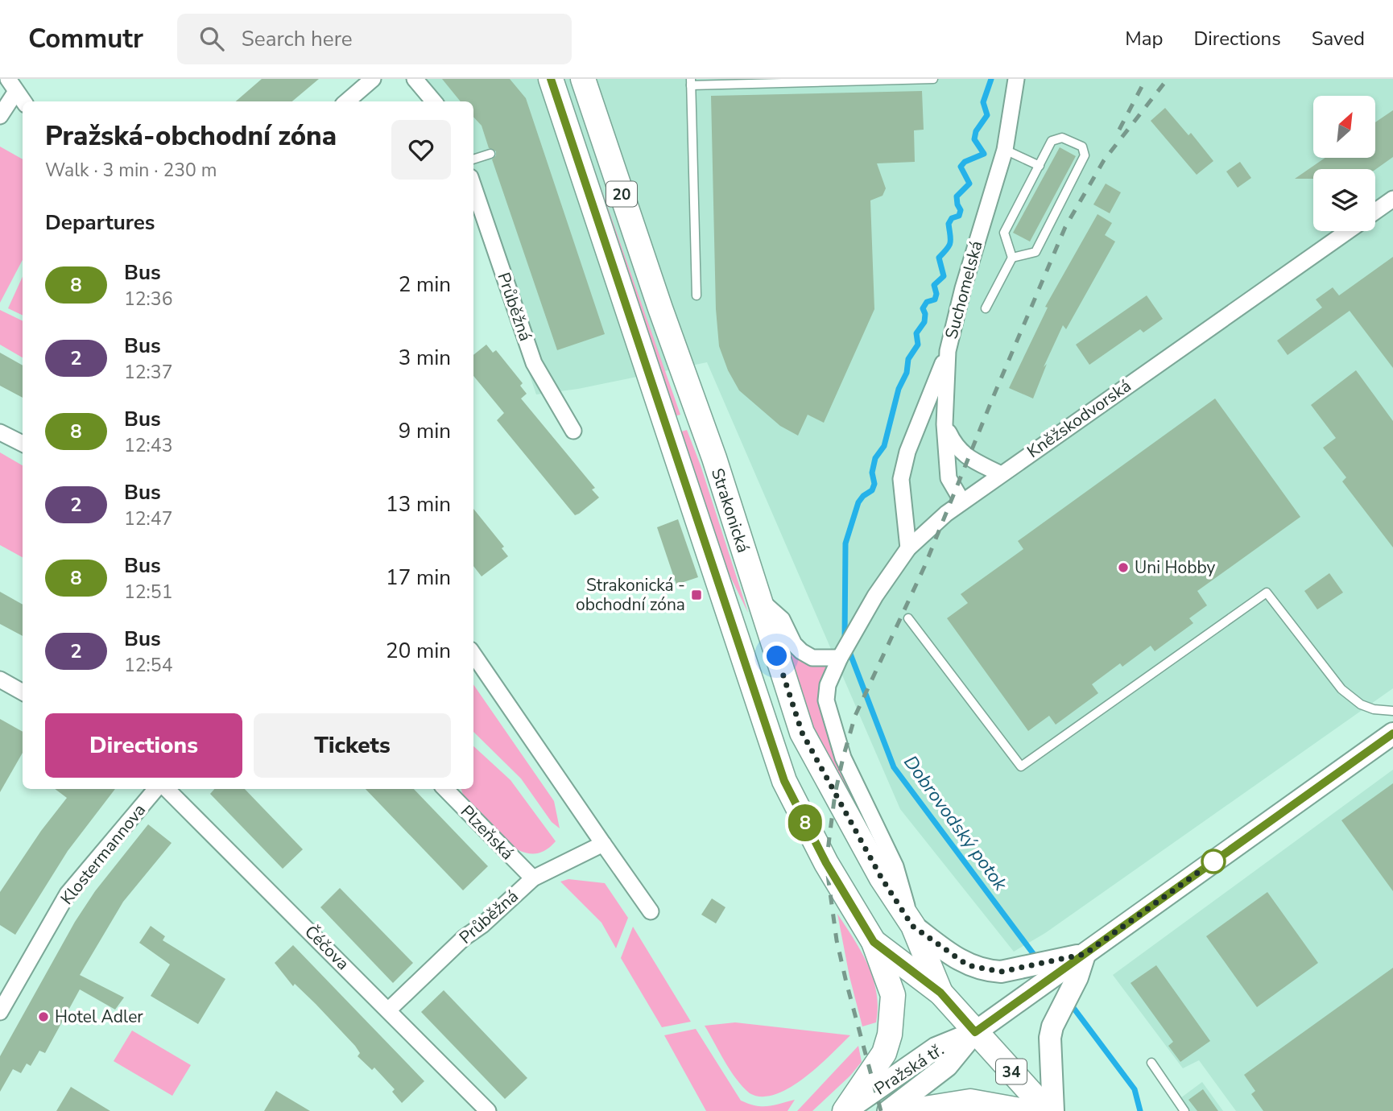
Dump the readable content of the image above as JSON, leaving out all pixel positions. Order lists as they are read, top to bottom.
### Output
{
  "streets": {
    "main road": [
      "20",
      "Strakonická",
      "Pražská tř.",
      "34"
    ],
    "street": [
      "Suchomelská",
      "Průběžná",
      "Kněžskodvorská",
      "Plzeňská",
      "Klostermannova",
      "Čéčova"
    ]
  },
  "crossings": [
    ["20", "Kněžskodvorská"],
    ["20", "Strakonická"],
    ["Suchomelská", "Kněžskodvorská"],
    ["Průběžná", "Plzeňská"],
    ["Průběžná", "Čéčova"],
    ["Kněžskodvorská", "Strakonická"],
    ["Pražská tř.", "34"]
  ],
  "water": ["Dobrovodský potok"],
  "places": {
    "other": ["Uni Hobby", "Hotel Adler"],
    "transit": ["Strakonická - obchodní zóna"]
  },
  "lines": ["bus line 8"],
  "north": "top right",
  "page": {
    "header": "Commutr",
    "search": "Search here",
    "nav": ["Map", "Directions", "Saved"],
    "on_map": "8",
    "heading": [
      ["Pražská-obchodní zóna", "Walk · 3 min · 230 m"],
      "Departures"
    ],
    "list": [
      {
        "mark": "8",
        "name": "Bus",
        "note": "12:36",
        "value": "2 min"
      },
      {
        "mark": "2",
        "name": "Bus",
        "note": "12:37",
        "value": "3 min"
      },
      {
        "mark": "8",
        "name": "Bus",
        "note": "12:43",
        "value": "9 min"
      },
      {
        "mark": "2",
        "name": "Bus",
        "note": "12:47",
        "value": "13 min"
      },
      {
        "mark": "8",
        "name": "Bus",
        "note": "12:51",
        "value": "17 min"
      },
      {
        "mark": "2",
        "name": "Bus",
        "note": "12:54",
        "value": "20 min"
      }
    ],
    "buttons": ["Directions", "Tickets"]
  }
}
